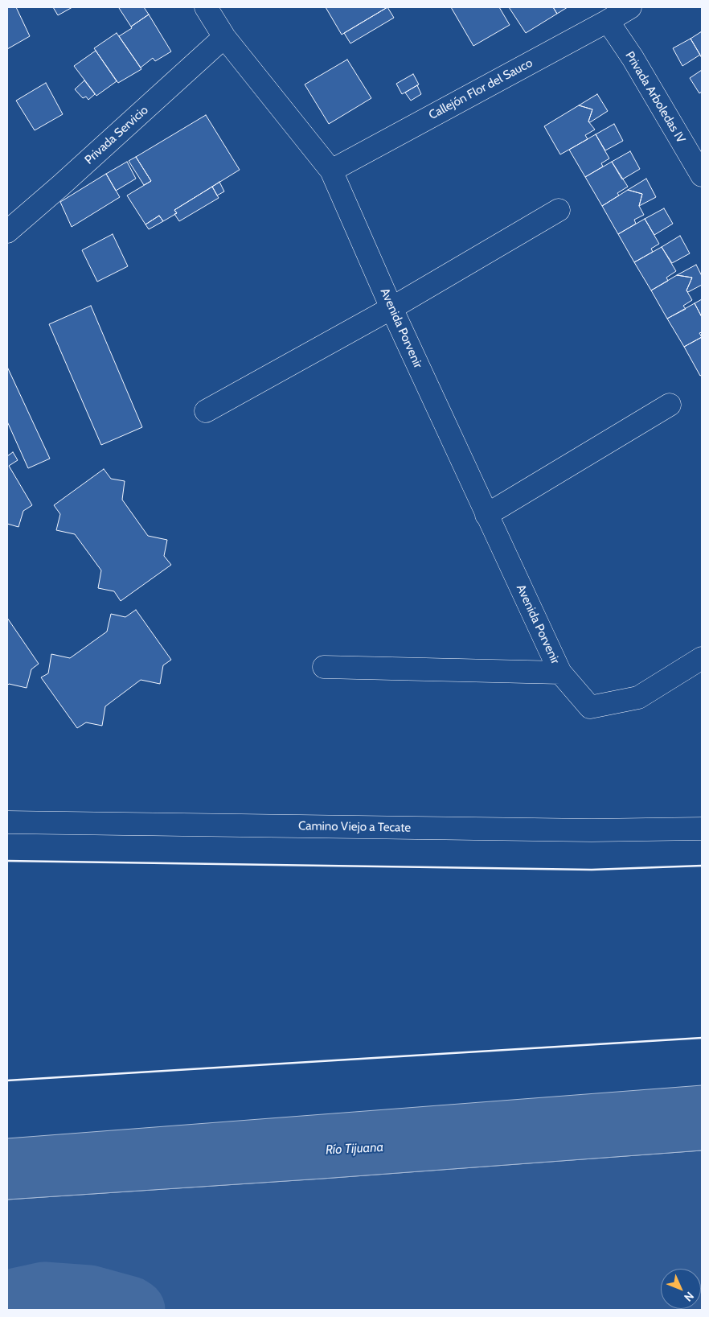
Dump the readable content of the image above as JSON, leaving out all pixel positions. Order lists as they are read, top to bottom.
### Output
{
  "streets": {
    "street": [
      "Callejón Flor del Sauco",
      "Privada Arboledas IV",
      "Privada Servicio",
      "Avenida Porvenir",
      "Camino Viejo a Tecate"
    ]
  },
  "crossings": [
    ["Callejón Flor del Sauco", "Privada Arboledas IV"],
    ["Callejón Flor del Sauco", "Avenida Porvenir"],
    ["Privada Servicio", "Avenida Porvenir"]
  ],
  "water": ["Río Tijuana"],
  "north": "bottom right"
}
